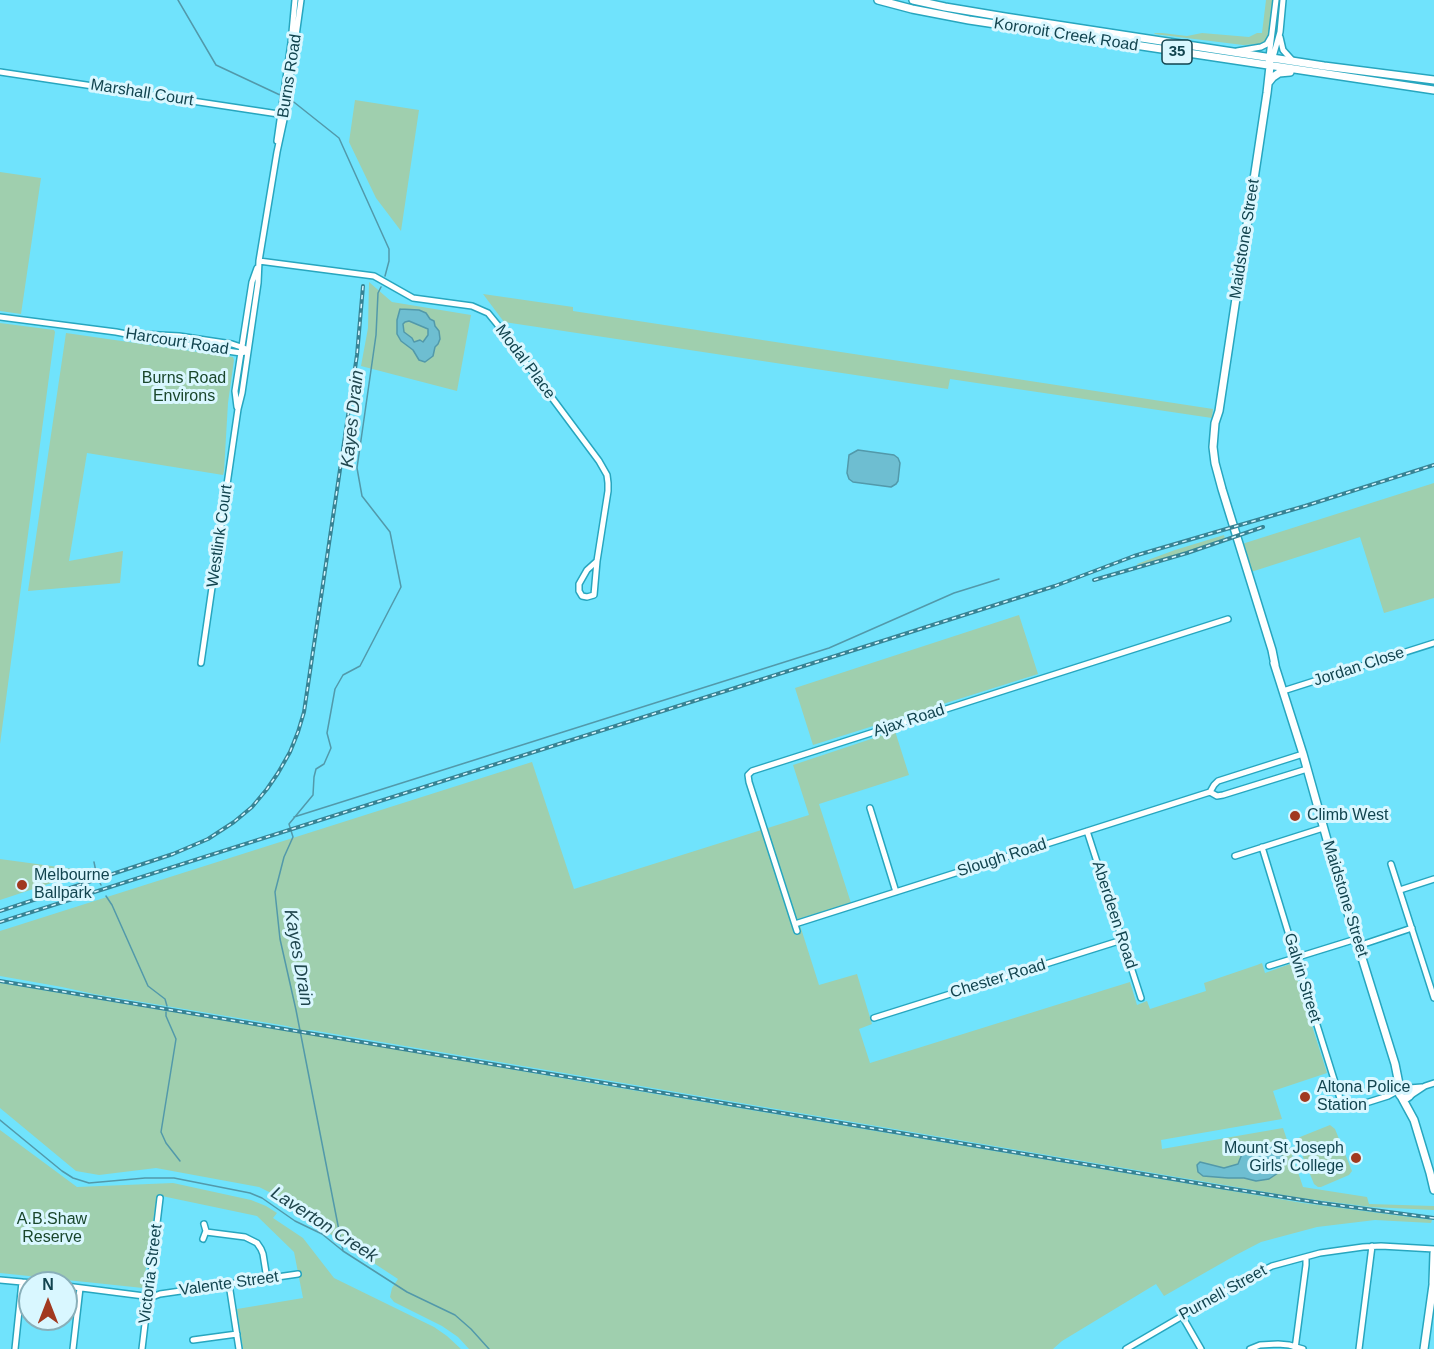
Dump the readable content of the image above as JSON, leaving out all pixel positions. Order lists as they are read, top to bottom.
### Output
{
  "streets": {
    "main road": ["Kororoit Creek Road", "35", "Maidstone Street"],
    "street": [
      "Burns Road",
      "Marshall Court",
      "Harcourt Road",
      "Modal Place",
      "Westlink Court",
      "Jordan Close",
      "Ajax Road",
      "Slough Road",
      "Aberdeen Road",
      "Galvin Street",
      "Chester Road",
      "Victoria Street",
      "Valente Street",
      "Purnell Street"
    ]
  },
  "crossings": [
    ["Kororoit Creek Road", "Maidstone Street"],
    ["Burns Road", "Marshall Court"],
    ["Burns Road", "Harcourt Road"],
    ["Burns Road", "Modal Place"],
    ["Burns Road", "Westlink Court"],
    ["Maidstone Street", "Jordan Close"],
    ["Maidstone Street", "Slough Road"],
    ["Maidstone Street", "Galvin Street"],
    ["Harcourt Road", "Westlink Court"],
    ["Ajax Road", "Slough Road"],
    ["Slough Road", "Aberdeen Road"],
    ["Aberdeen Road", "Chester Road"],
    ["Victoria Street", "Valente Street"]
  ],
  "water": ["Kayes Drain", "Laverton Creek"],
  "parks": ["Burns Road Environs", "A.B.Shaw Reserve"],
  "places": [
    "Climb West",
    "Melbourne Ballpark",
    "Altona Police Station",
    "Mount St Joseph Girls' College"
  ],
  "north": "top"
}
